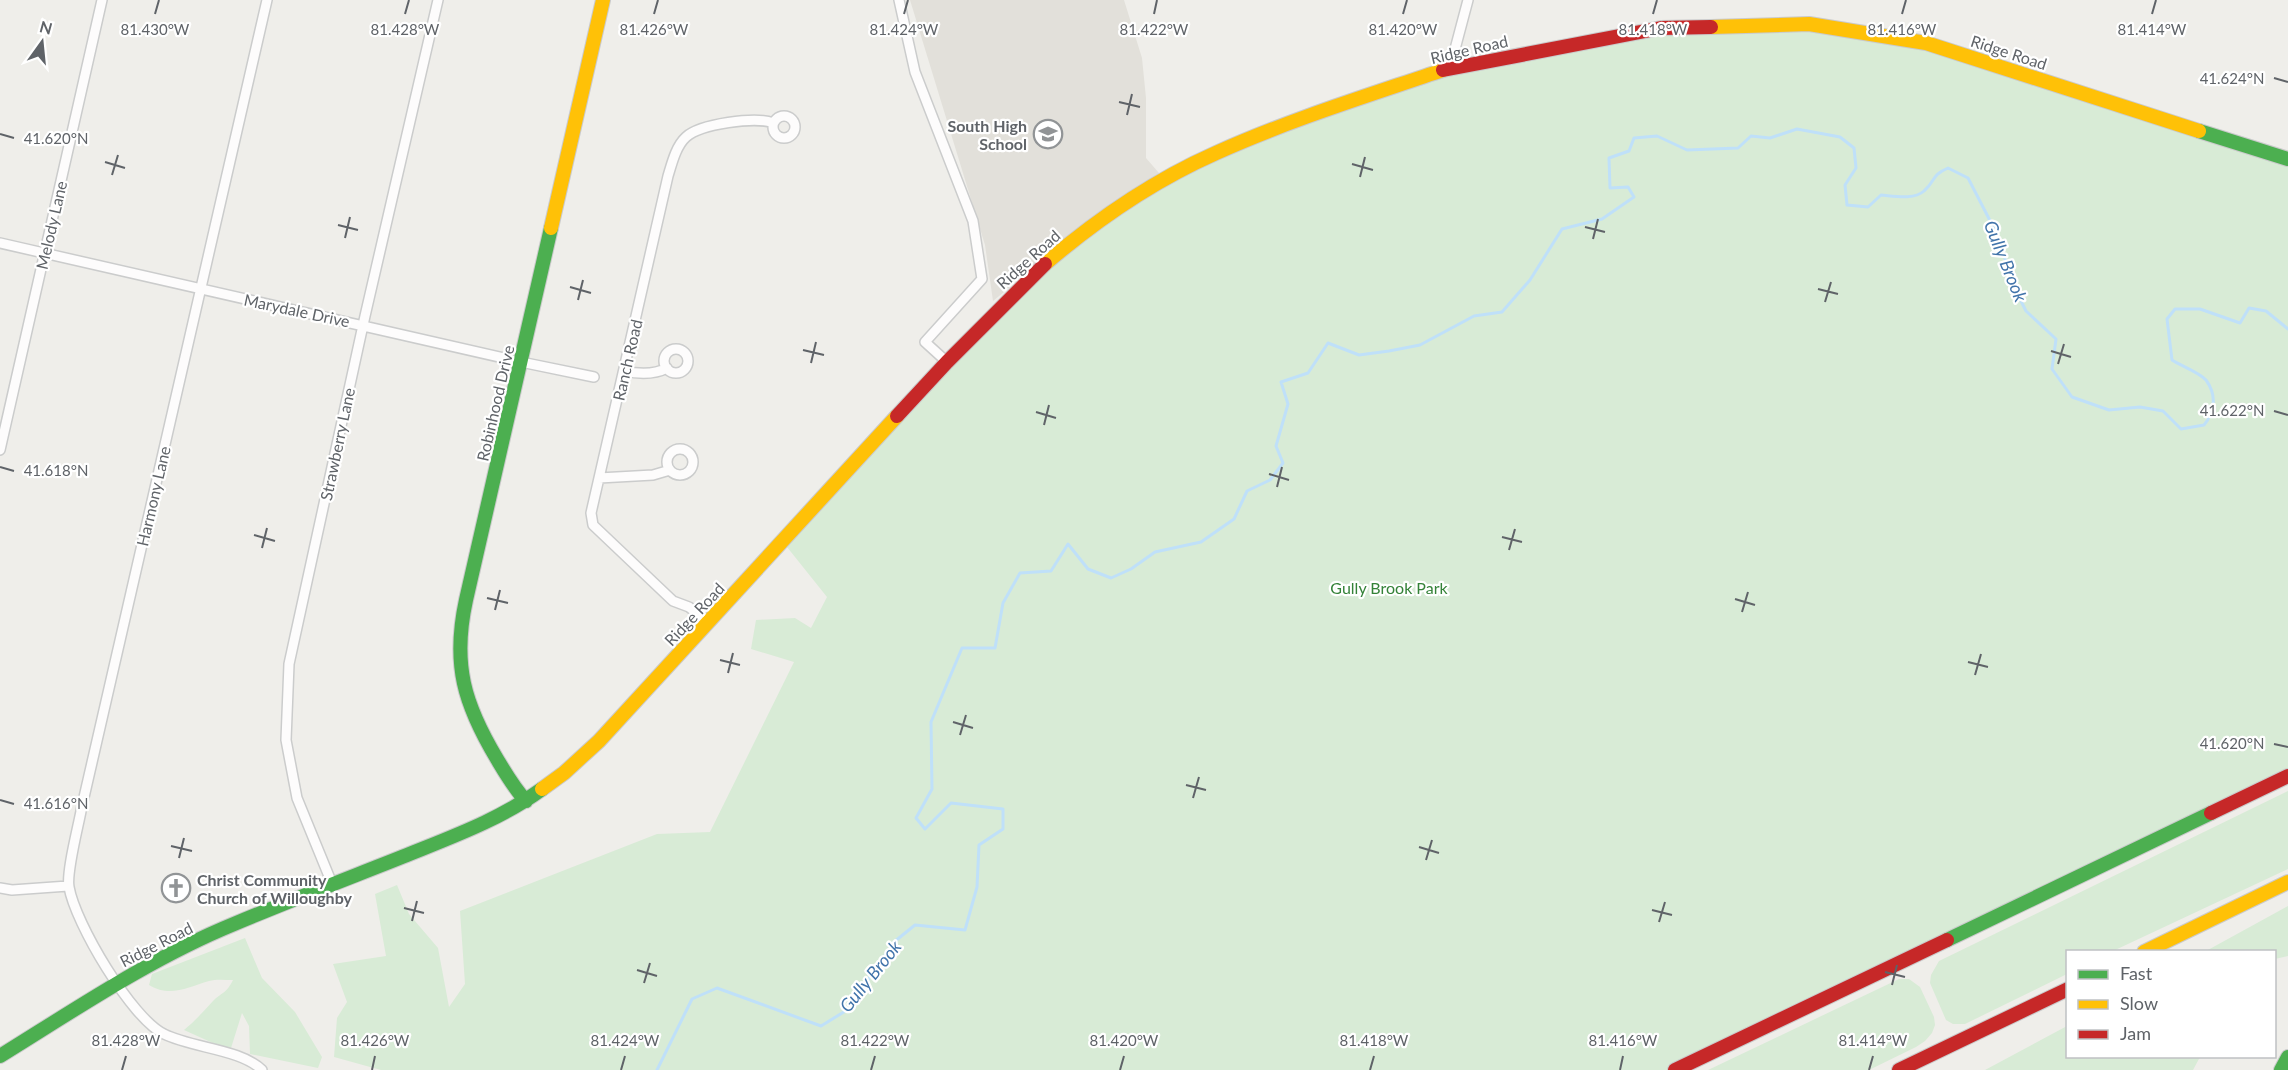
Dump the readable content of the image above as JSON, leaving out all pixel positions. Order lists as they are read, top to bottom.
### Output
{
  "streets": {
    "main road": ["Ridge Road", "Robinhood Drive"],
    "street": [
      "Melody Lane",
      "Marydale Drive",
      "Ranch Road",
      "Strawberry Lane",
      "Harmony Lane"
    ]
  },
  "crossings": [
    ["Ridge Road", "Ranch Road"],
    ["Ridge Road", "Robinhood Drive"],
    ["Ridge Road", "Strawberry Lane"],
    ["Melody Lane", "Marydale Drive"],
    ["Marydale Drive", "Robinhood Drive"],
    ["Marydale Drive", "Strawberry Lane"],
    ["Marydale Drive", "Harmony Lane"]
  ],
  "water": ["Gully Brook"],
  "parks": ["Gully Brook Park"],
  "places": {
    "school or university": ["South High School"],
    "church": ["Christ Community Church of Willoughby"]
  },
  "legend": ["Fast", "Slow", "Jam"],
  "north": "top",
  "coordinates": [
    "81.430°W",
    "81.428°W",
    "81.426°W",
    "81.424°W",
    "81.422°W",
    "81.420°W",
    "81.418°W",
    "81.416°W",
    "81.414°W",
    "41.624°N",
    "41.620°N",
    "41.622°N",
    "41.618°N",
    "41.616°N"
  ]
}
